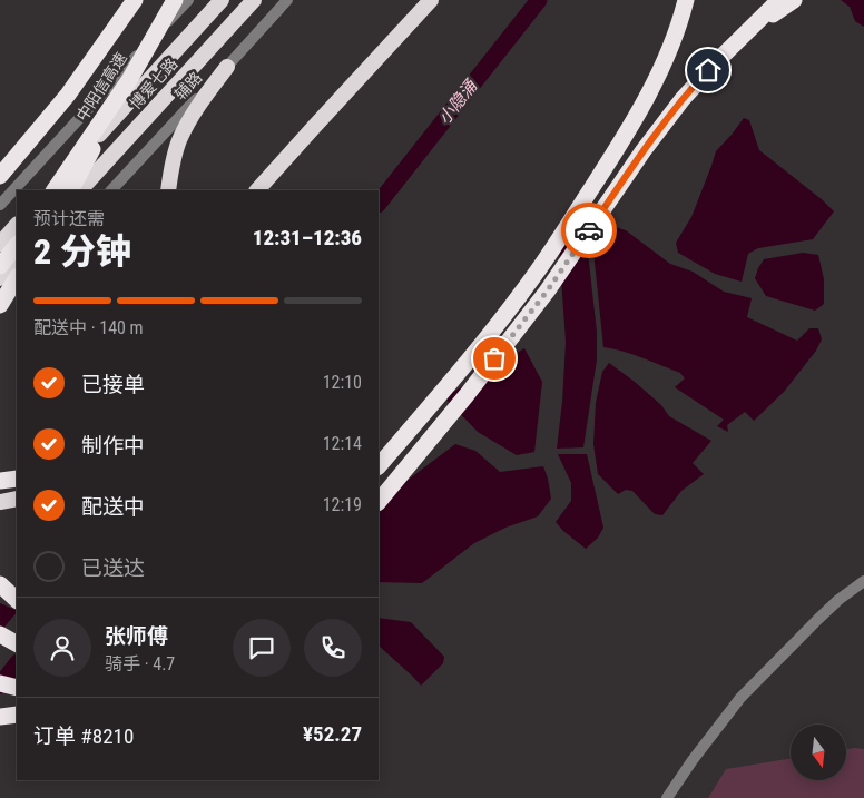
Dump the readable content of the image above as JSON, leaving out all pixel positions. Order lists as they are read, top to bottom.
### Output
{
  "streets": {
    "highway": ["博爱七路", "中阳信高速"],
    "street": ["辅路"]
  },
  "water": ["小隐涌"],
  "north": "bottom",
  "page": {
    "heading": ["2 分钟", "预计还需", "12:31–12:36"],
    "panel": [
      "张师傅",
      "骑手 · 4.7",
      "订单 #8210",
      "¥52.27"
    ],
    "bar": "配送中 · 140 m",
    "list": [
      ["已接单", "12:10"],
      ["制作中", "12:14"],
      ["配送中", "12:19"],
      "已送达"
    ]
  }
}
